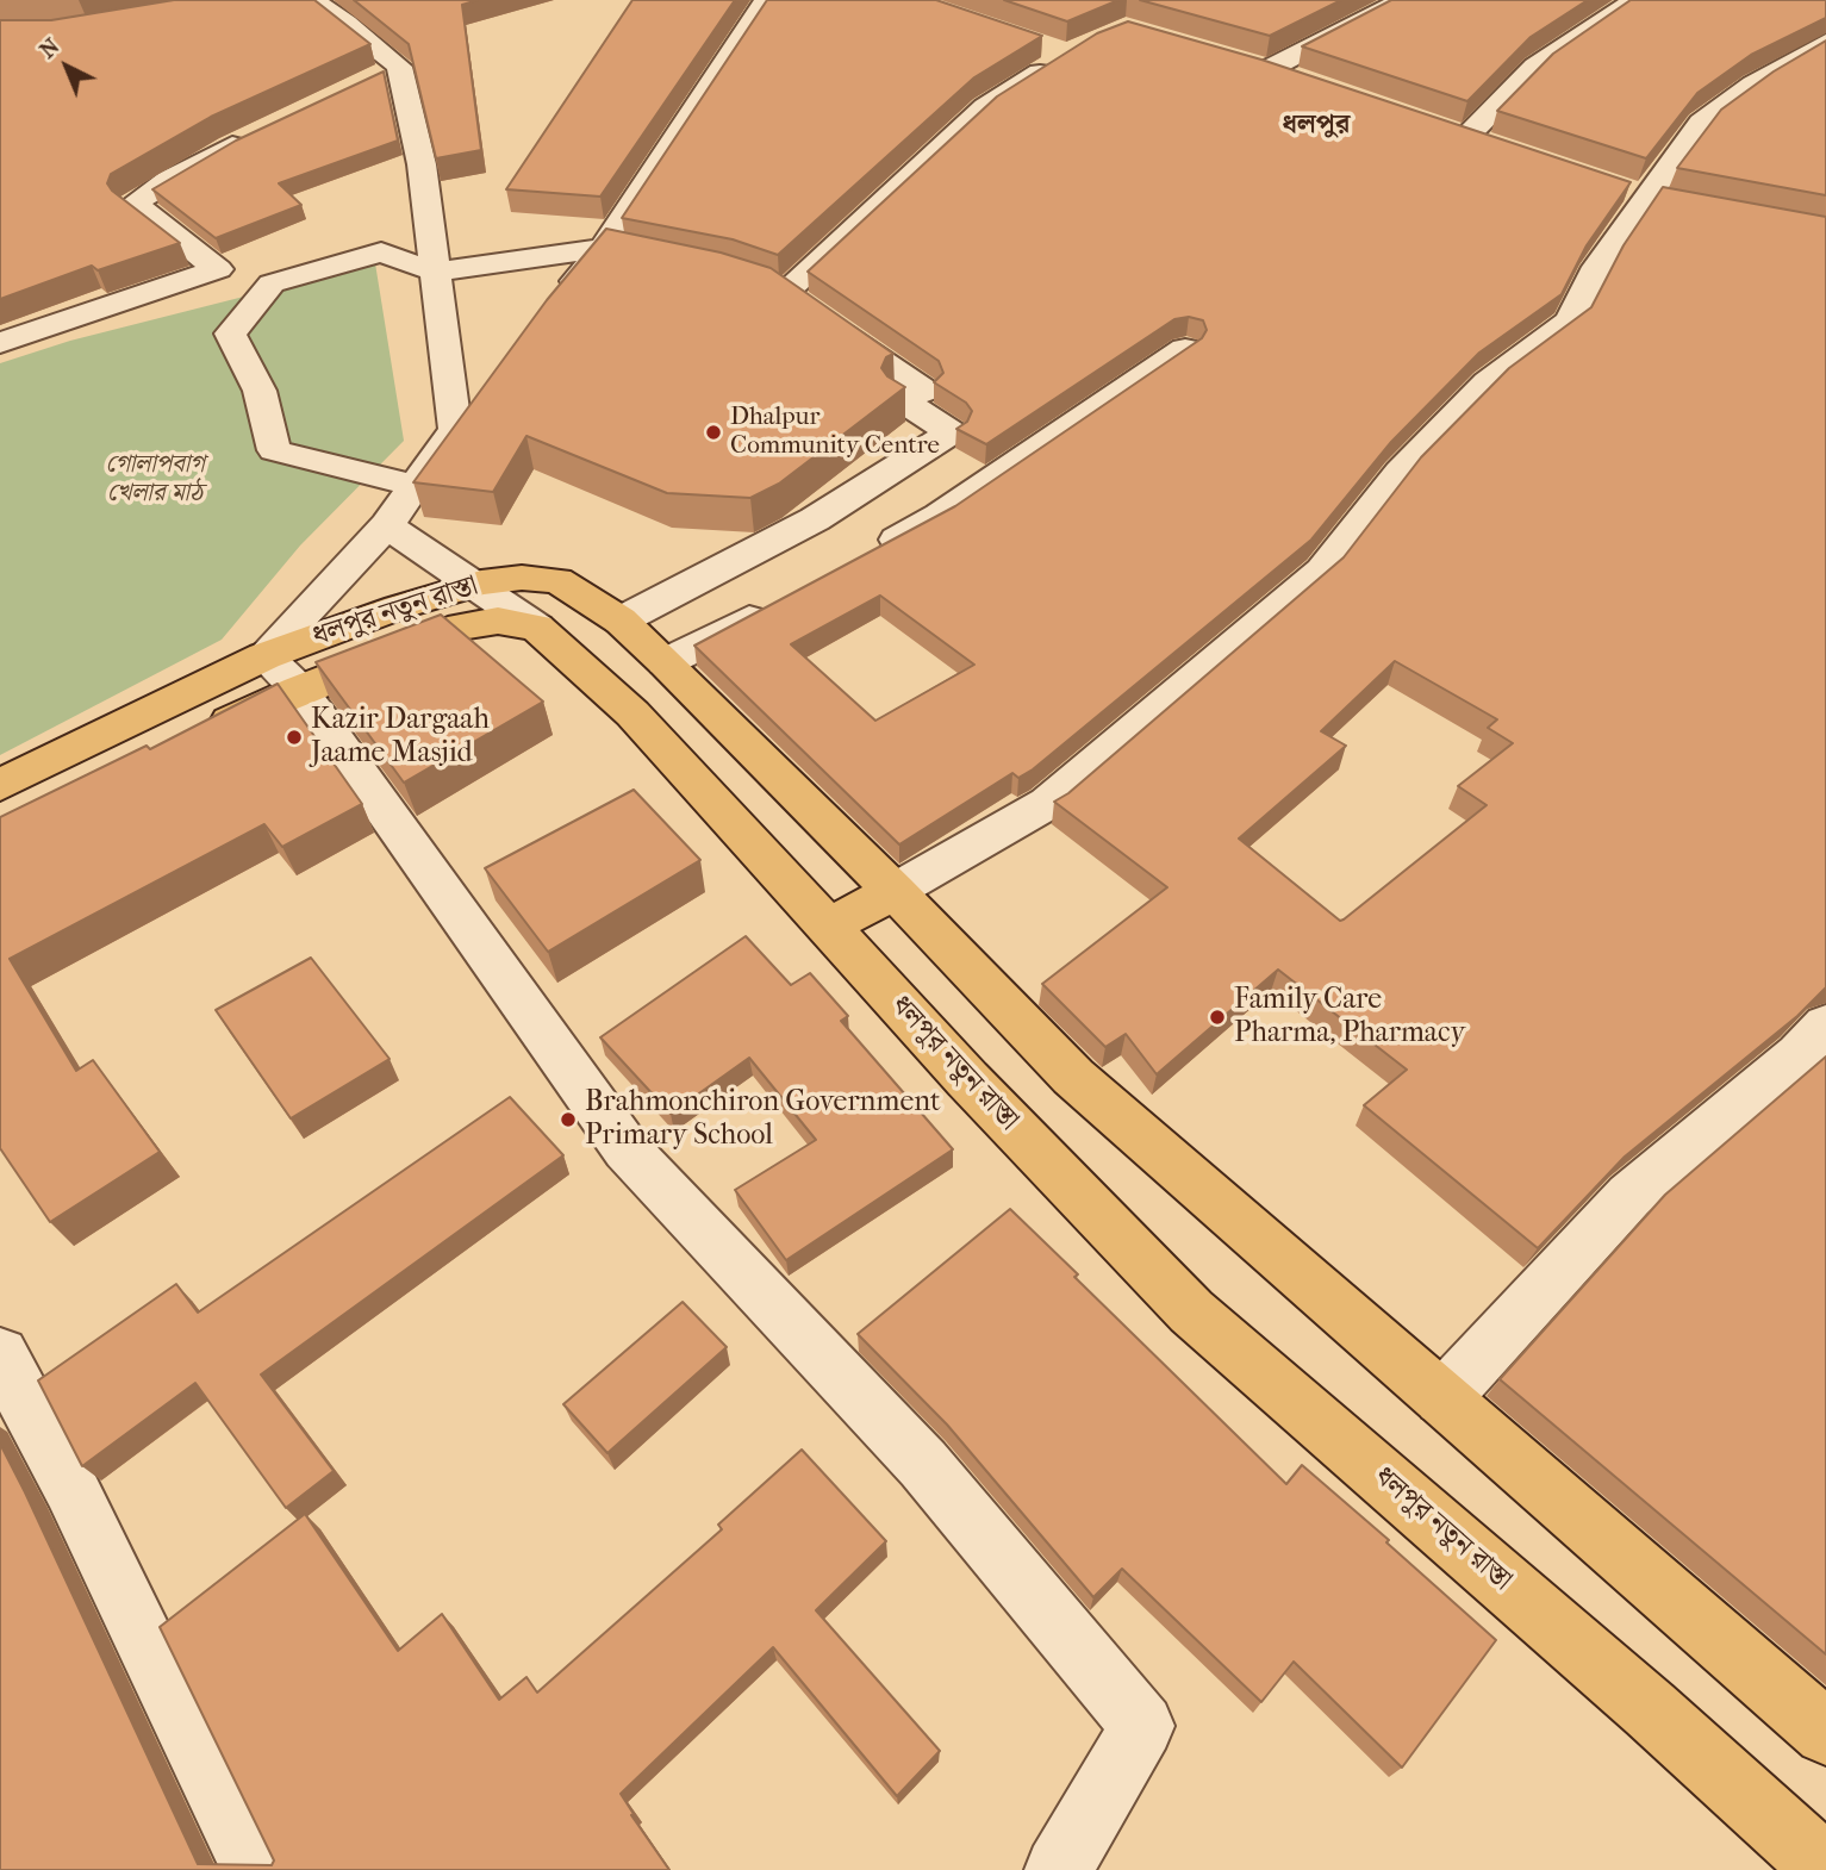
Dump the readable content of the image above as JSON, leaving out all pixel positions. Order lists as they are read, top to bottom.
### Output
{
  "streets": {
    "main road": ["ধলপুর নতুন রাস্তা"]
  },
  "districts": ["ধলপুর"],
  "parks": ["গোলাপবাগ খেলার মাঠ"],
  "places": [
    "Dhalpur Community Centre",
    "Kazir Dargaah Jaame Masjid",
    "Family Care Pharma, Pharmacy",
    "Brahmonchiron Government Primary School"
  ],
  "north": "top left"
}
